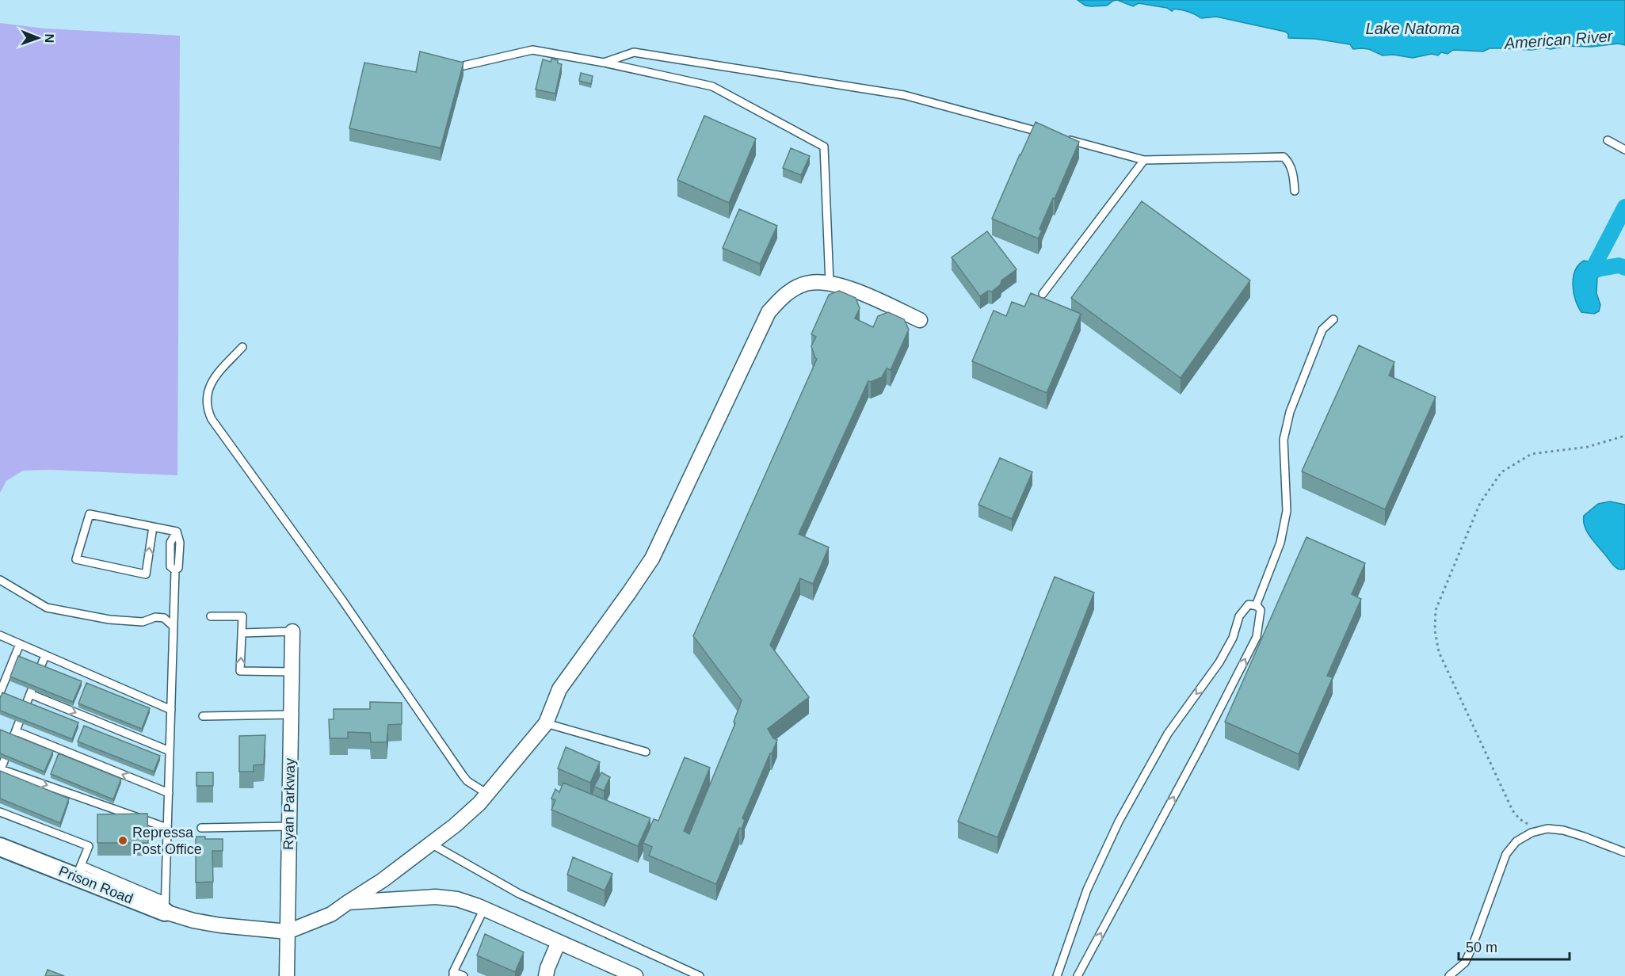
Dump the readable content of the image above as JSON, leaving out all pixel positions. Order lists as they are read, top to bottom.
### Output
{
  "streets": {
    "street": ["Ryan Parkway", "Prison Road"]
  },
  "crossings": [
    ["Ryan Parkway", "Prison Road"]
  ],
  "water": ["Lake Natoma", "American River"],
  "places": ["Repressa Post Office"],
  "scale_bar": "50 m",
  "north": "right"
}
